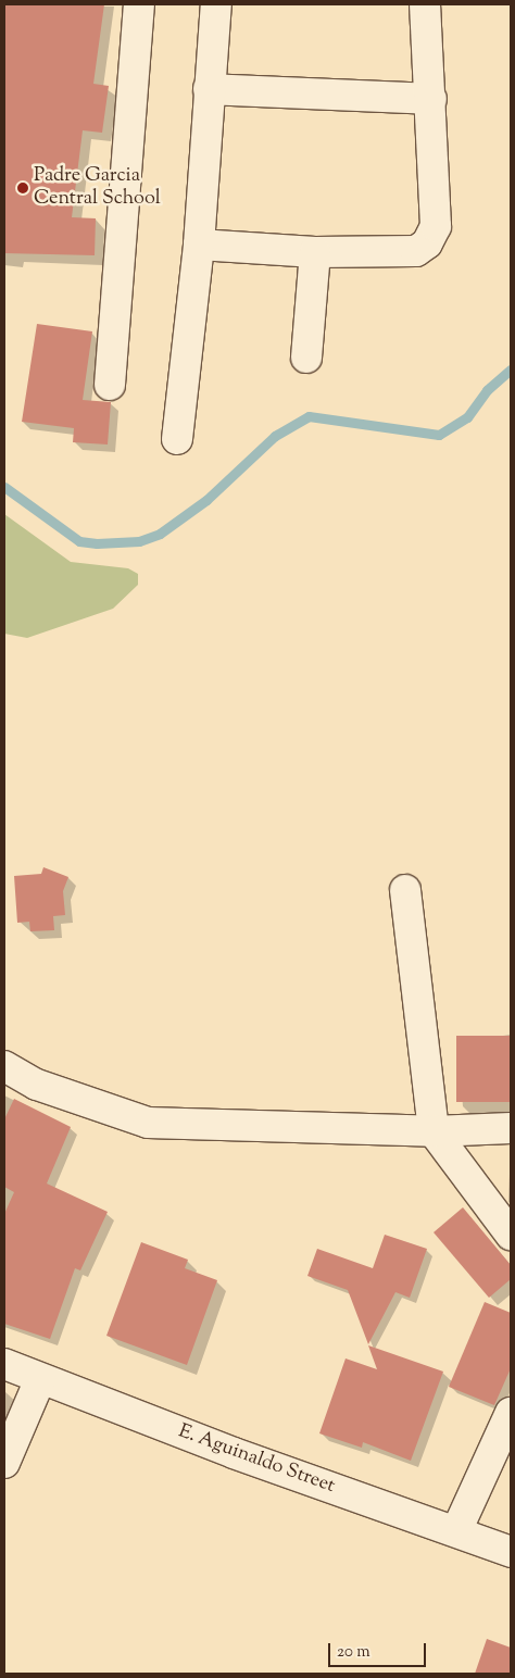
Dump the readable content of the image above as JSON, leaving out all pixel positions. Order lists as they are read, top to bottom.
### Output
{
  "streets": {
    "street": ["E. Aguinaldo Street"]
  },
  "places": ["Padre Garcia Central School"],
  "scale_bar": "20 m"
}
